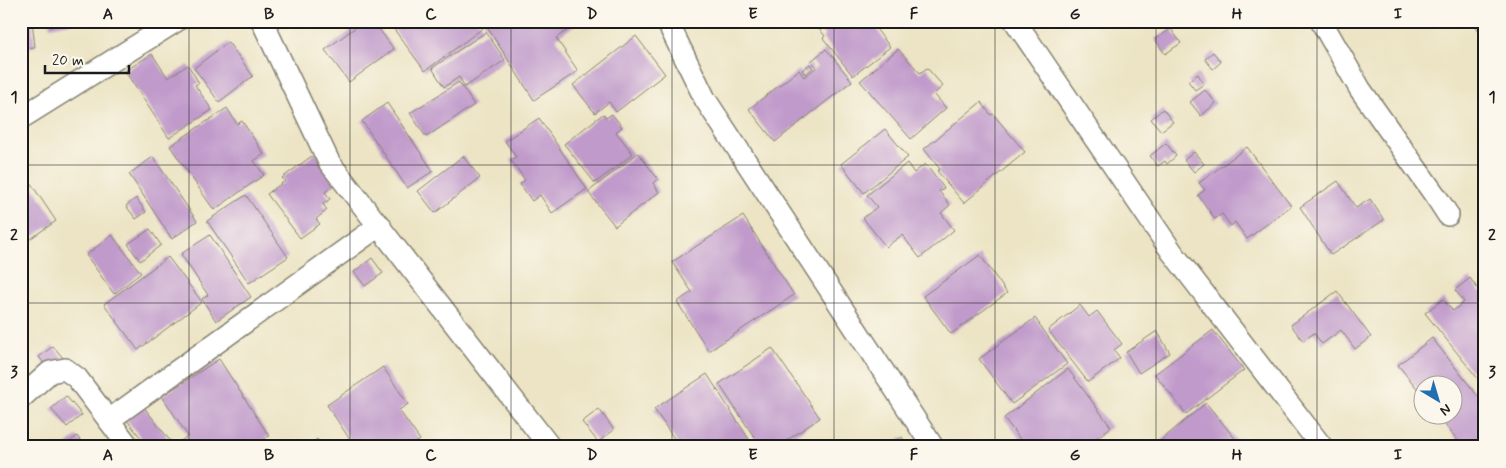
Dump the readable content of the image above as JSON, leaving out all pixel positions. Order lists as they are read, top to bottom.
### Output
{
  "scale_bar": "20 m",
  "north": "bottom right",
  "grid": {
    "columns": [
      "A",
      "B",
      "C",
      "D",
      "E",
      "F",
      "G",
      "H",
      "I"
    ],
    "rows": ["1", "2", "3"]
  }
}
